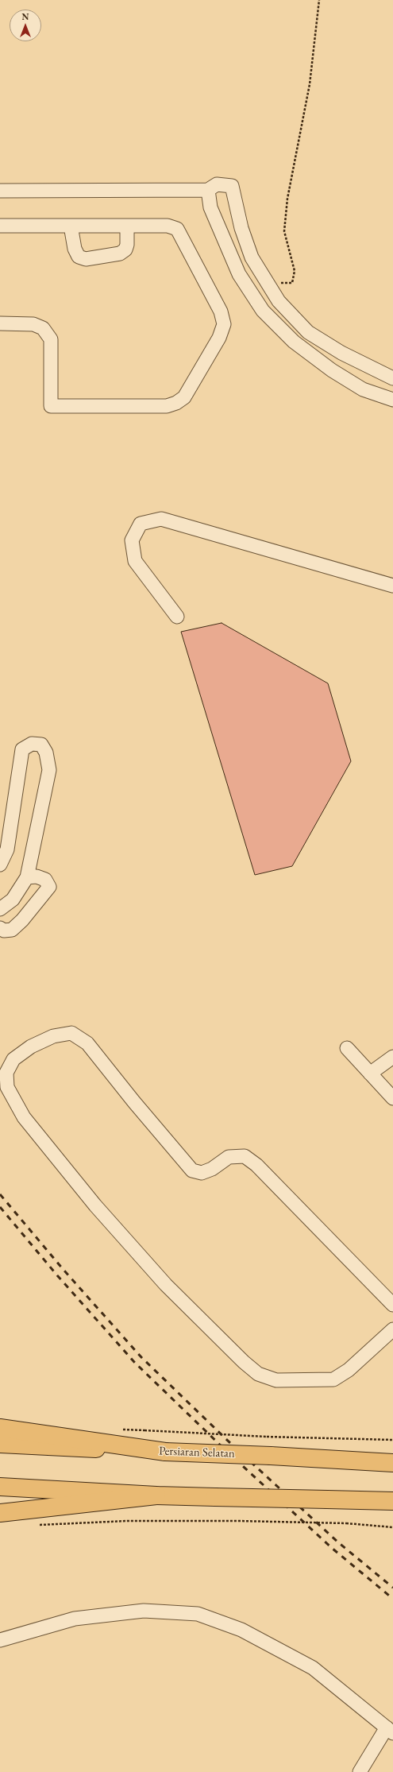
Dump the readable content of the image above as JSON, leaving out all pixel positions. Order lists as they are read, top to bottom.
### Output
{
  "streets": {
    "main road": ["Persiaran Selatan"]
  },
  "north": "top"
}
